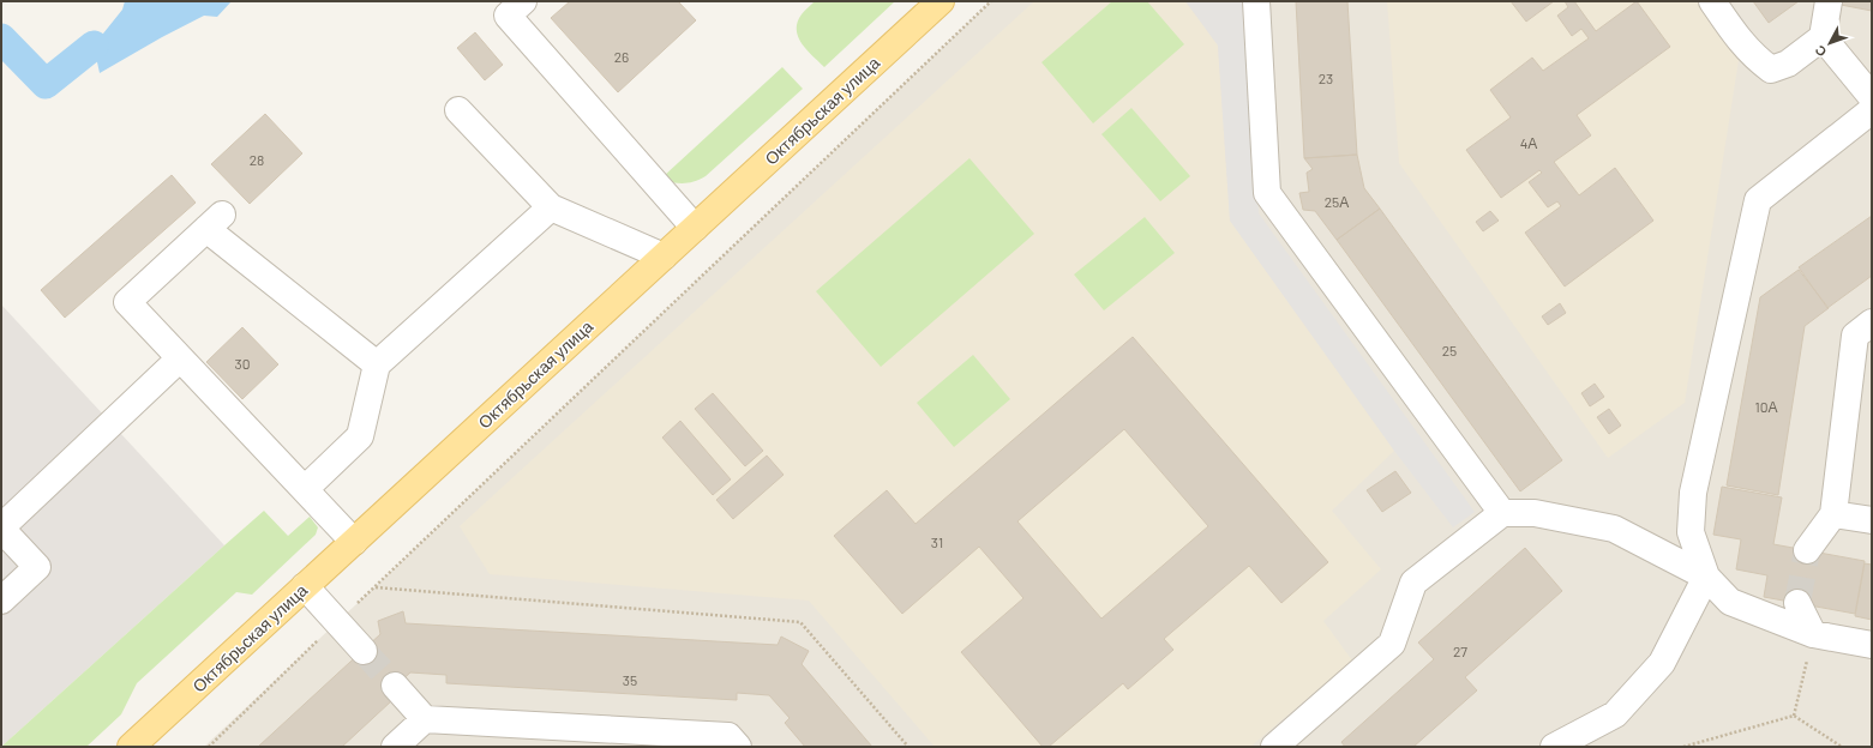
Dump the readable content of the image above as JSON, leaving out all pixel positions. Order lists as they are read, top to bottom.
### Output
{
  "streets": {
    "main road": ["Октябрьская улица"]
  },
  "house_numbers": [
    "26",
    "23",
    "4А",
    "28",
    "25А",
    "25",
    "30",
    "10А",
    "31",
    "27",
    "35"
  ],
  "north": "bottom left"
}
